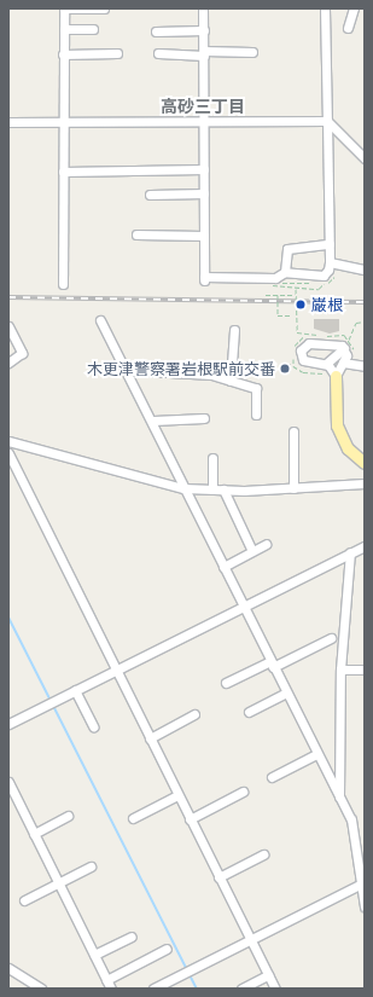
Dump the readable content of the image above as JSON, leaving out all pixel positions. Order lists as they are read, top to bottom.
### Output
{
  "districts": ["高砂三丁目"],
  "places": ["巌根", "木更津警察署岩根駅前交番"]
}
